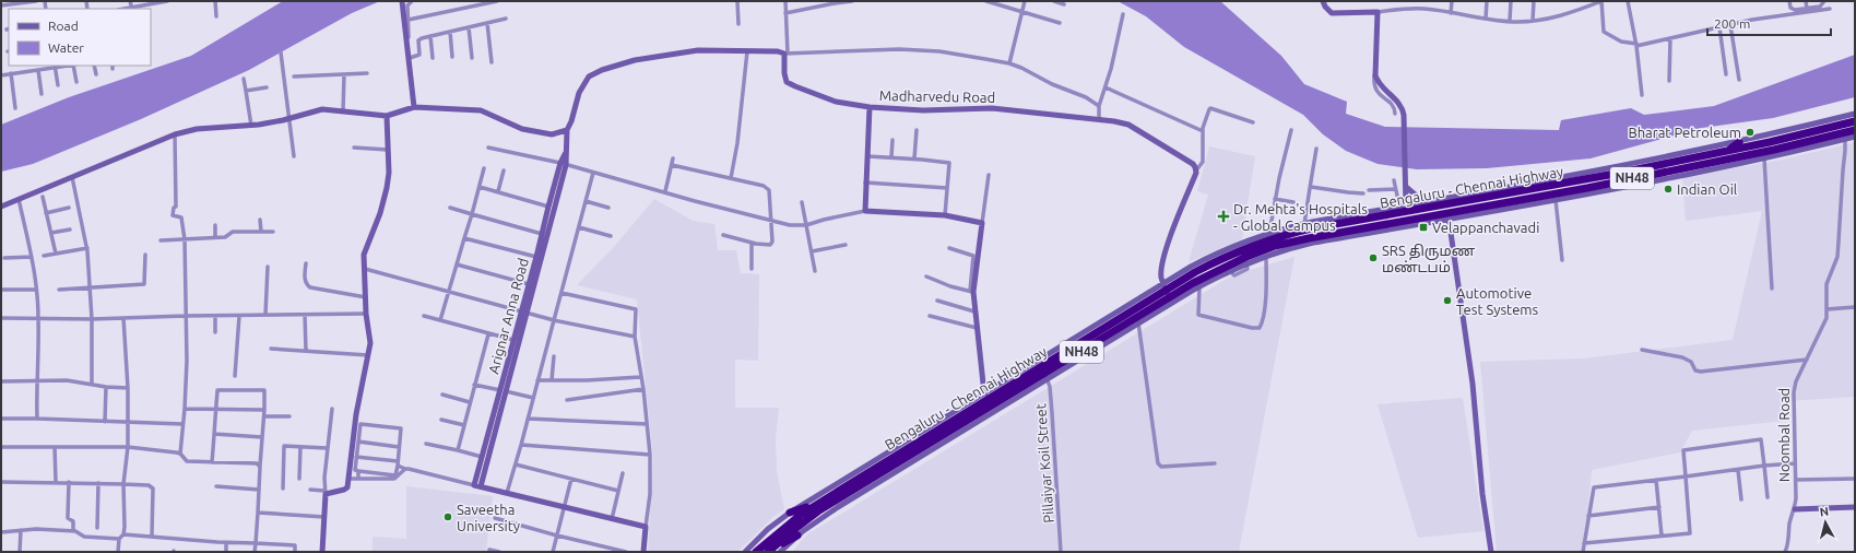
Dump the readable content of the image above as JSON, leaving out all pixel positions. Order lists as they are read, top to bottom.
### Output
{
  "streets": {
    "highway": ["NH48", "Bengaluru - Chennai Highway"],
    "street": [
      "Madharvedu Road",
      "Arignar Anna Road",
      "Noombal Road",
      "Pillaiyar Koil Street"
    ]
  },
  "crossings": [
    ["NH48", "Bengaluru - Chennai Highway"],
    ["Bengaluru - Chennai Highway", "Noombal Road"],
    ["Bengaluru - Chennai Highway", "Pillaiyar Koil Street"]
  ],
  "places": {
    "other": [
      "Bharat Petroleum",
      "Indian Oil",
      "SRS திருமண மண்டபம்",
      "Automotive Test Systems",
      "Saveetha University"
    ],
    "health": ["Dr. Mehta's Hospitals - Global Campus"],
    "transit": ["Velappanchavadi"]
  },
  "legend": ["Road", "Water"],
  "scale_bar": "200 m",
  "north": "top"
}
